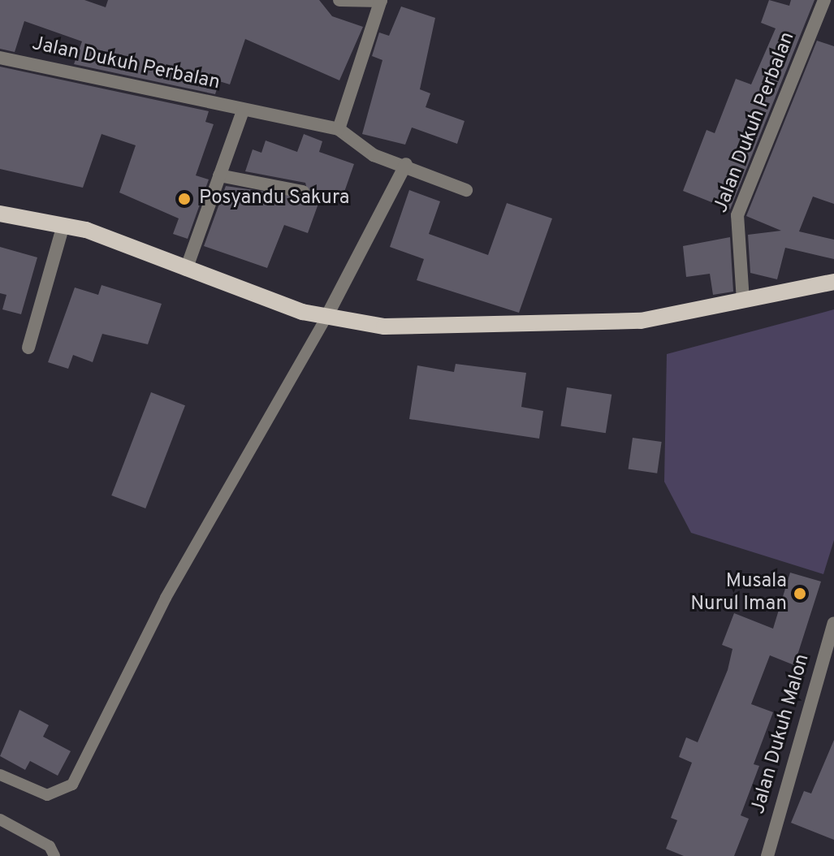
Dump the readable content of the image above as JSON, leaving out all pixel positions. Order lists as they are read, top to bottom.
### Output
{
  "streets": {
    "street": ["Jalan Dukuh Perbalan", "Jalan Dukuh Malon"]
  },
  "places": ["Posyandu Sakura", "Musala Nurul Iman"]
}
